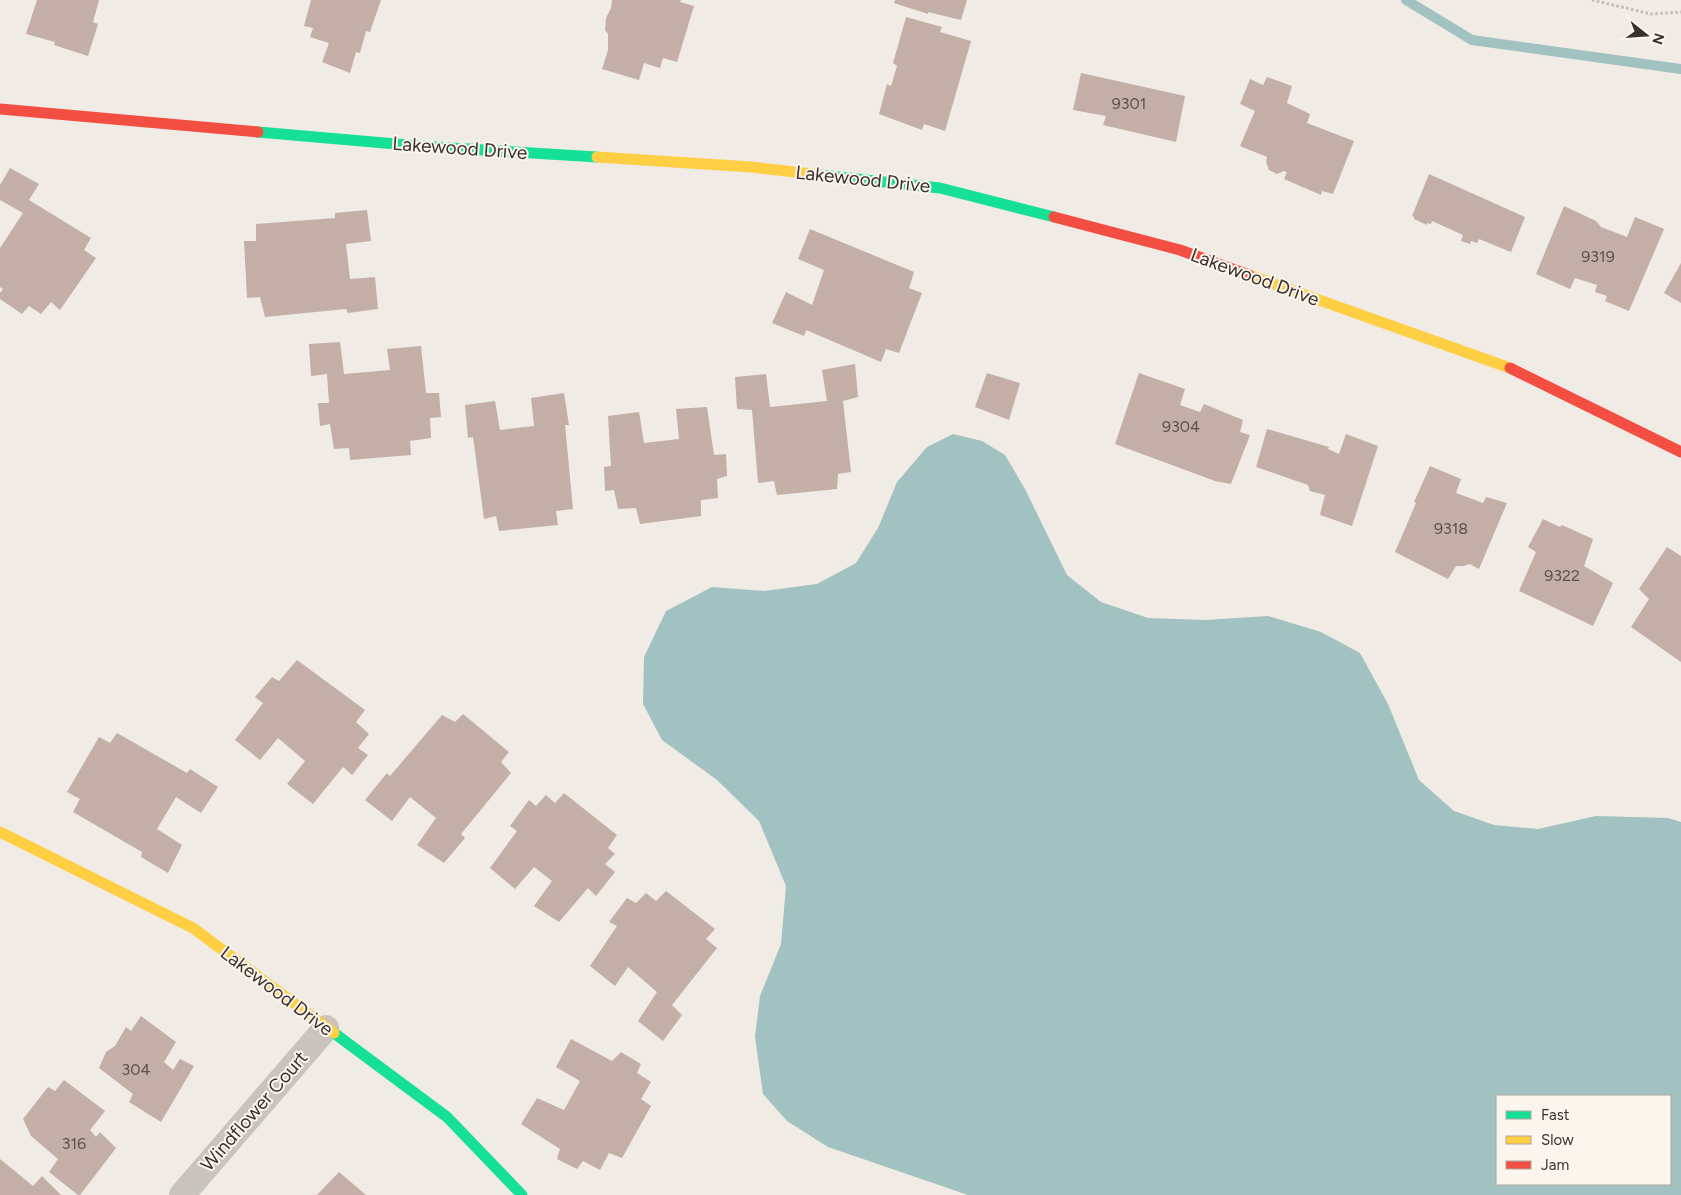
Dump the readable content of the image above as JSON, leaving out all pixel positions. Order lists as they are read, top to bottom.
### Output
{
  "streets": {
    "street": ["Lakewood Drive", "Windflower Court"]
  },
  "crossings": [
    ["Lakewood Drive", "Windflower Court"]
  ],
  "house_numbers": [
    "9301",
    "9319",
    "9304",
    "9318",
    "9322",
    "304",
    "316"
  ],
  "legend": ["Fast", "Slow", "Jam"],
  "north": "right"
}
